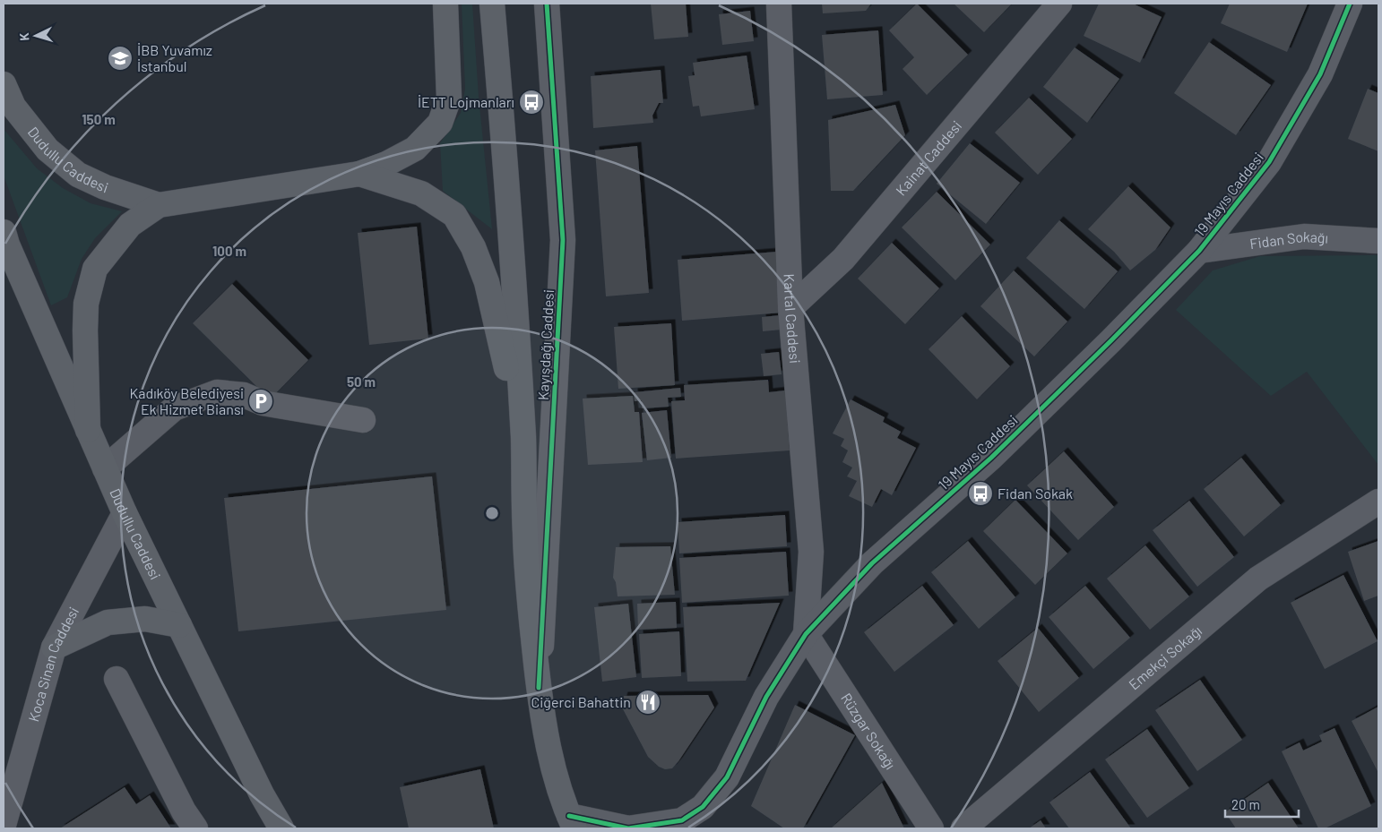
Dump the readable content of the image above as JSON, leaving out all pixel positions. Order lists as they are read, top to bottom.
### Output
{
  "streets": {
    "main road": ["Dudullu Caddesi", "Kayışdağı Caddesi"],
    "street": [
      "Kainat Caddesi",
      "19 Mayıs Caddesi",
      "Fidan Sokağı",
      "Kartal Caddesi",
      "Emekçi Sokağı",
      "Koca Sinan Caddesi",
      "Rüzgar Sokağı"
    ]
  },
  "crossings": [
    ["Dudullu Caddesi", "Koca Sinan Caddesi"],
    ["Kainat Caddesi", "Kartal Caddesi"],
    ["19 Mayıs Caddesi", "Fidan Sokağı"],
    ["19 Mayıs Caddesi", "Kartal Caddesi"],
    ["19 Mayıs Caddesi", "Kayışdağı Caddesi"],
    ["19 Mayıs Caddesi", "Rüzgar Sokağı"],
    ["Kartal Caddesi", "Rüzgar Sokağı"]
  ],
  "places": {
    "school or university": ["İBB Yuvamız İstanbul"],
    "bus stop": ["İETT Lojmanları", "Fidan Sokak"],
    "parking": ["Kadıköy Belediyesi Ek Hizmet Biansı"],
    "restaurant": ["Ciğerci Bahattin"]
  },
  "scale_bar": "20 m",
  "north": "left",
  "rings": ["150 m", "100 m", "50 m"]
}
